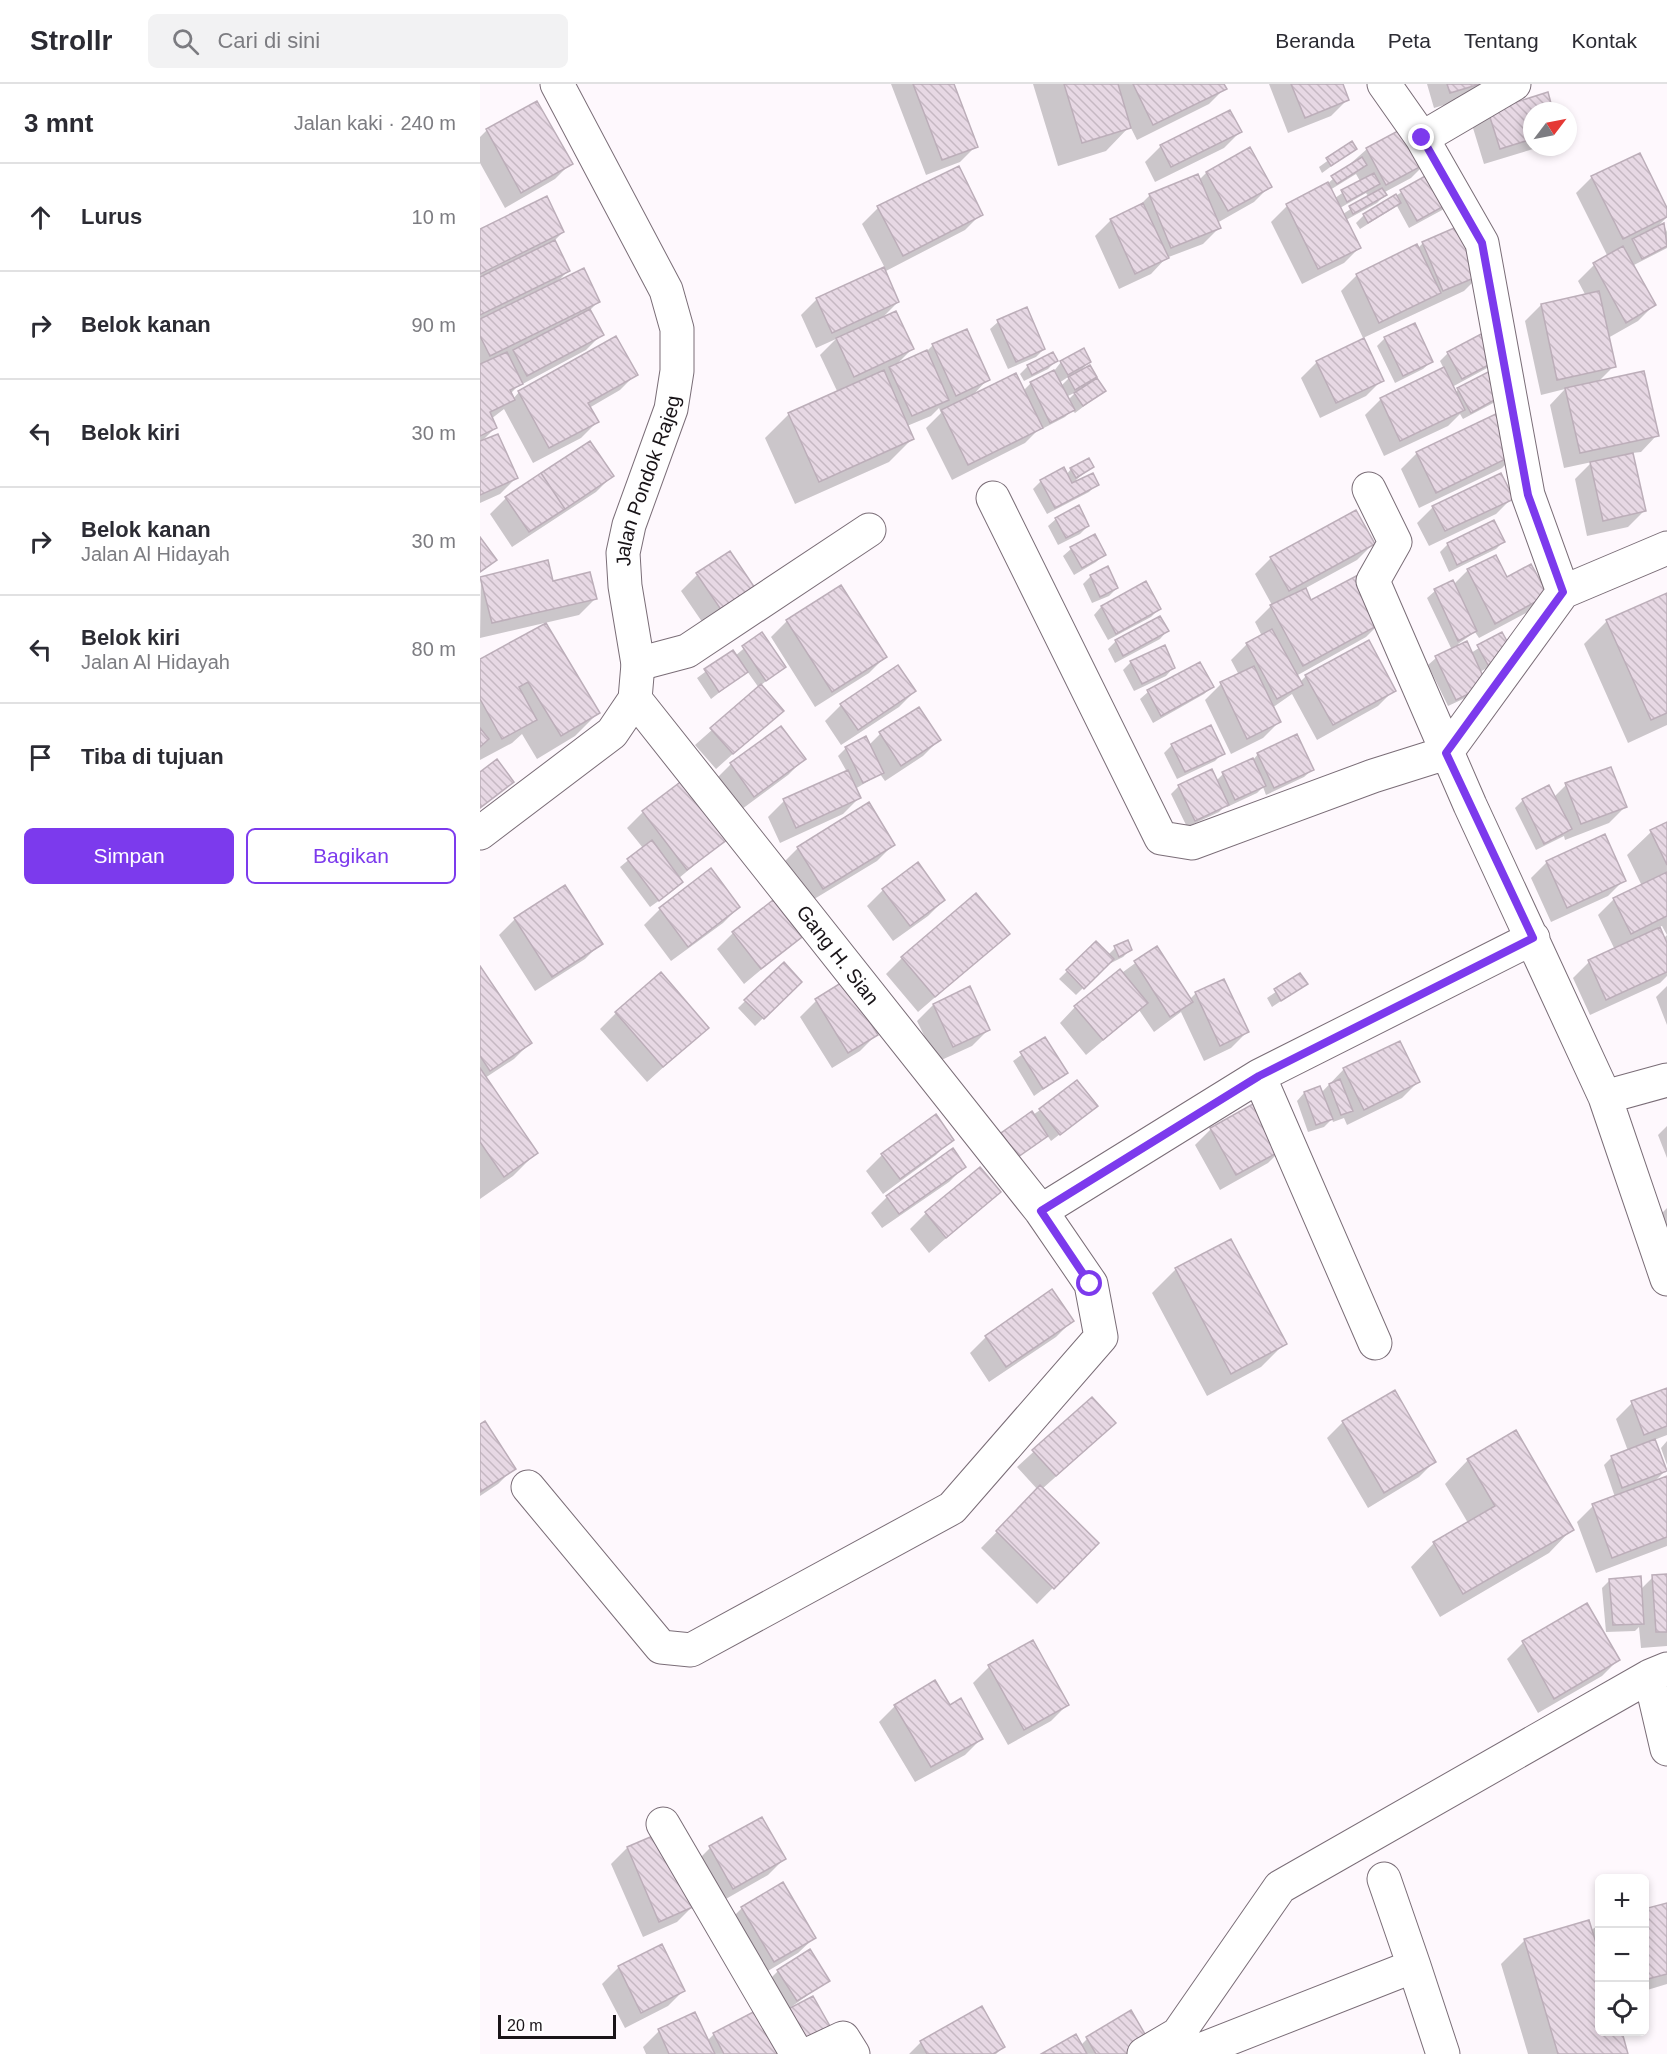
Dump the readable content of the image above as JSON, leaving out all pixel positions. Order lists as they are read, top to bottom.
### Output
{
  "streets": {
    "street": ["Jalan Pondok Rajeg", "Gang H. Sian"]
  },
  "crossings": [
    ["Jalan Pondok Rajeg", "Gang H. Sian"]
  ],
  "scale_bar": "20 m",
  "north": "top right",
  "page": {
    "header": "Strollr",
    "search": "Cari di sini",
    "nav": [
      "Beranda",
      "Peta",
      "Tentang",
      "Kontak"
    ],
    "heading": ["3 mnt", "Jalan kaki · 240 m"],
    "list": [
      ["Lurus", "10 m"],
      ["Belok kanan", "90 m"],
      ["Belok kiri", "30 m"],
      ["Belok kanan", "Jalan Al Hidayah", "30 m"],
      ["Belok kiri", "Jalan Al Hidayah", "80 m"],
      "Tiba di tujuan"
    ],
    "buttons": ["Simpan", "Bagikan"],
    "map_buttons": ["+", "−"],
    "scale": "20 m"
  }
}
